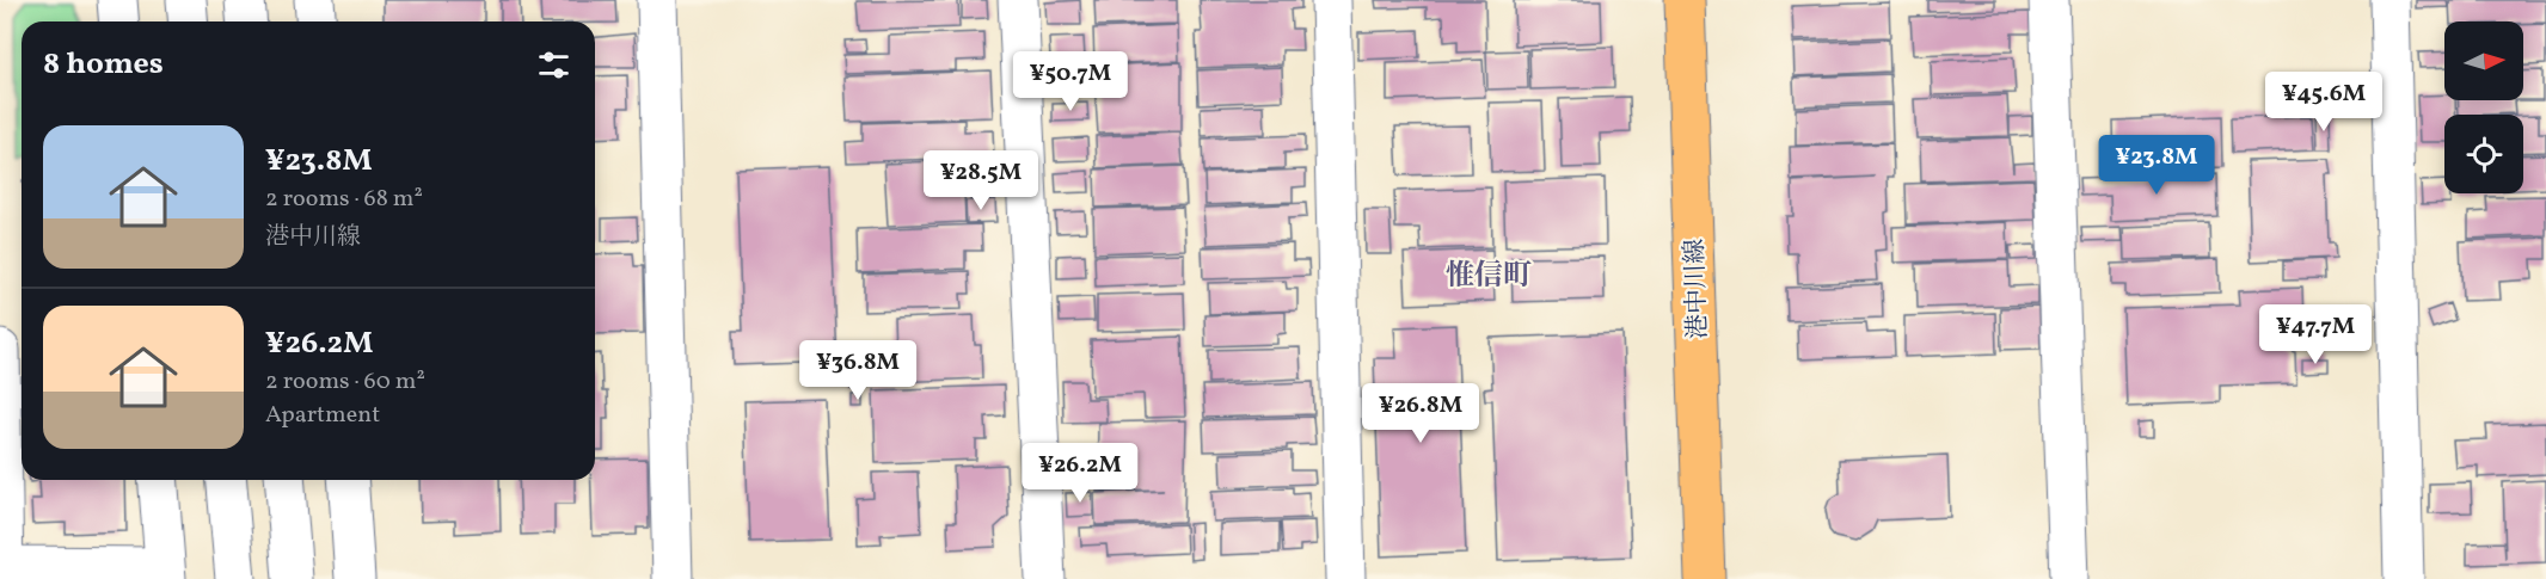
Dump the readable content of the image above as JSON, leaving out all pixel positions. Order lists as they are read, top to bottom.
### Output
{
  "streets": {
    "main road": ["港中川線"]
  },
  "districts": ["惟信町"],
  "north": "right",
  "page": {
    "heading": "8 homes",
    "price": [
      "¥50.7M",
      "¥45.6M",
      "¥23.8M",
      "¥28.5M",
      "¥47.7M",
      "¥36.8M",
      "¥26.8M",
      "¥26.2M"
    ],
    "list": [
      {
        "name": "¥23.8M",
        "note": "2 rooms · 68 m² · 港中川線"
      },
      {
        "name": "¥26.2M",
        "note": "2 rooms · 60 m² · Apartment"
      }
    ]
  }
}
